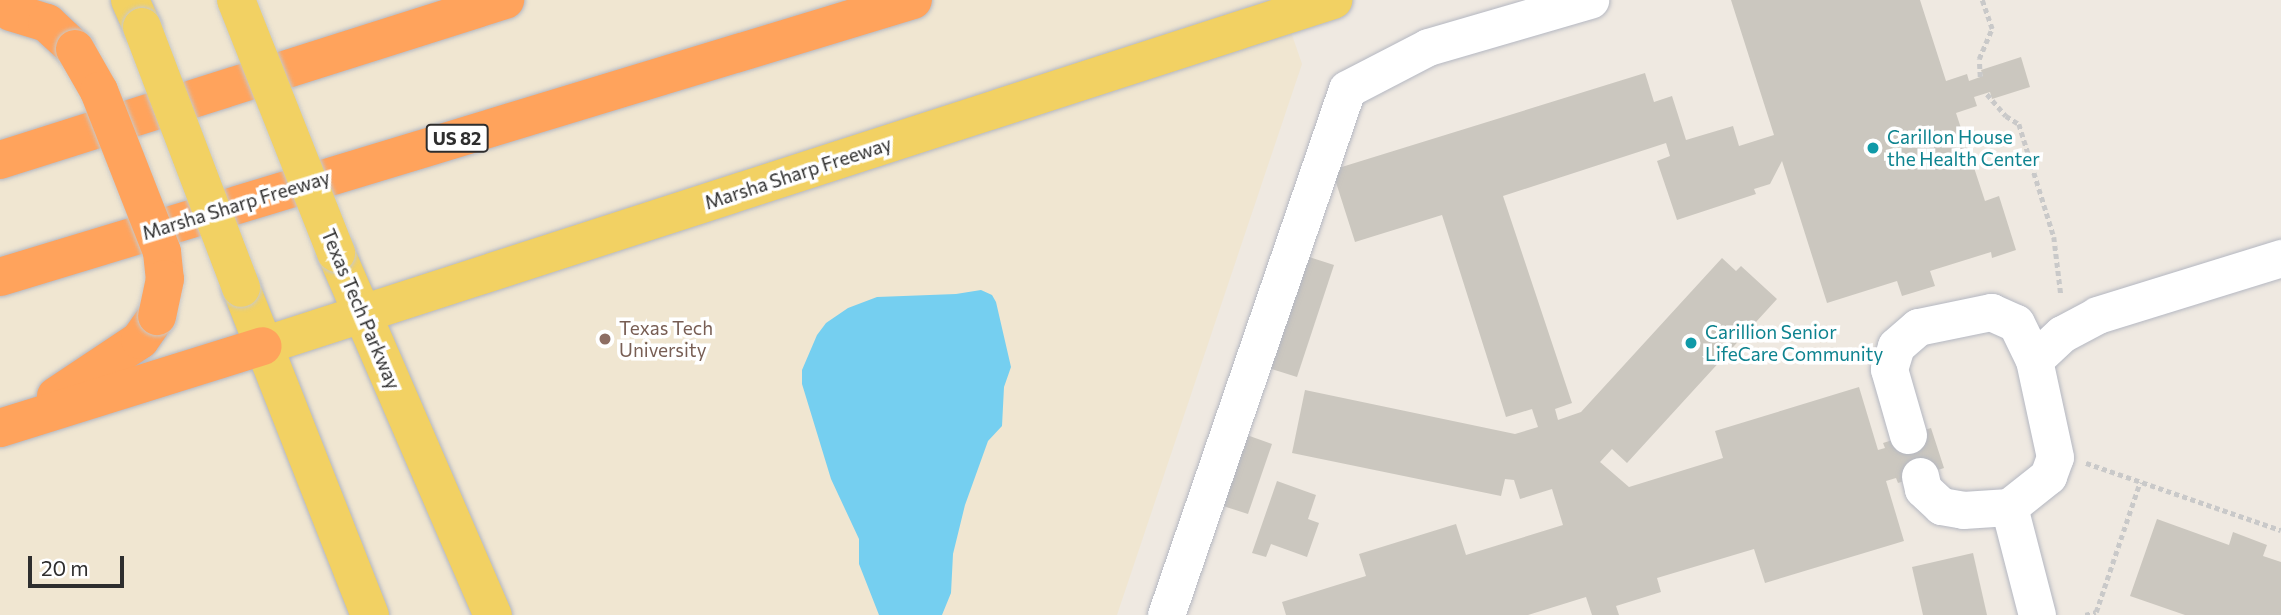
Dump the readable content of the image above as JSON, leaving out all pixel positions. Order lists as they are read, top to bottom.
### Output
{
  "streets": {
    "highway": ["US 82", "Marsha Sharp Freeway"],
    "main road": ["Texas Tech Parkway"]
  },
  "crossings": [
    ["Marsha Sharp Freeway", "Texas Tech Parkway"]
  ],
  "places": ["Carillon House the Health Center", "Texas Tech University", "Carillion Senior LifeCare Community"],
  "scale_bar": "20 m"
}
